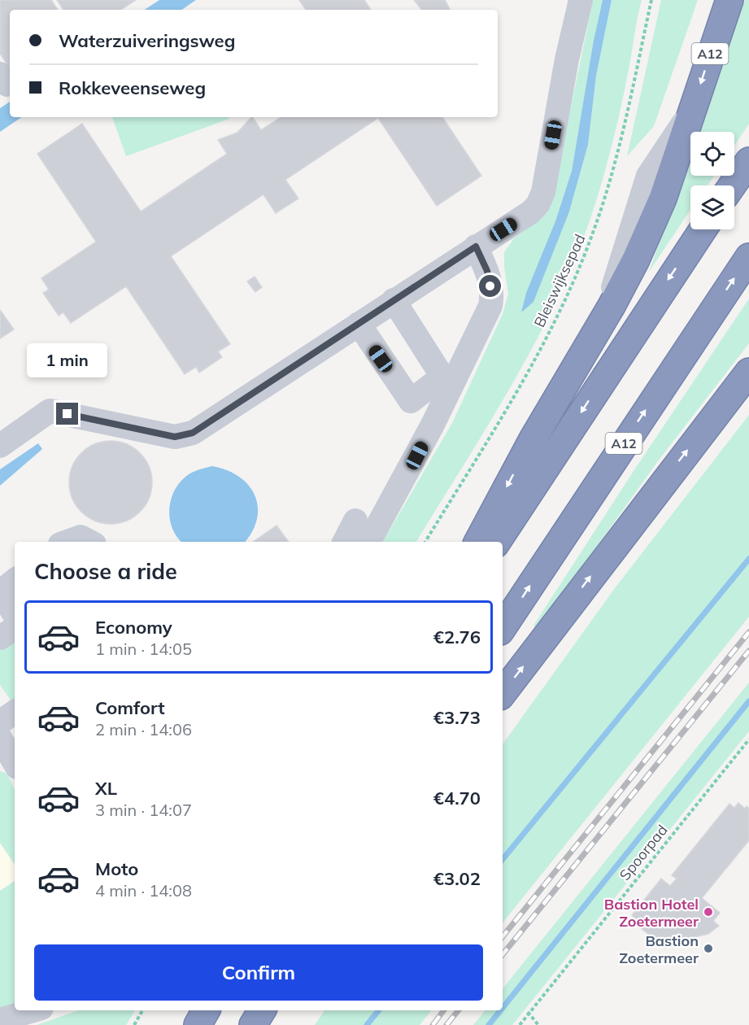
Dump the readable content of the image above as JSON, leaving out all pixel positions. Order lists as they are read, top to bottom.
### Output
{
  "streets": {
    "highway": ["A12"],
    "path": ["Bleiswijksepad", "Spoorpad"]
  },
  "places": ["Bastion Hotel Zoetermeer", "Bastion Zoetermeer"],
  "page": {
    "banner": ["Waterzuiveringsweg", "Rokkeveenseweg"],
    "bubble": "1 min",
    "heading": "Choose a ride",
    "list": [
      {
        "name": "Economy",
        "note": "1 min · 14:05",
        "value": "€2.76"
      },
      {
        "name": "Comfort",
        "note": "2 min · 14:06",
        "value": "€3.73"
      },
      {
        "name": "XL",
        "note": "3 min · 14:07",
        "value": "€4.70"
      },
      {
        "name": "Moto",
        "note": "4 min · 14:08",
        "value": "€3.02"
      }
    ],
    "buttons": "Confirm"
  }
}
